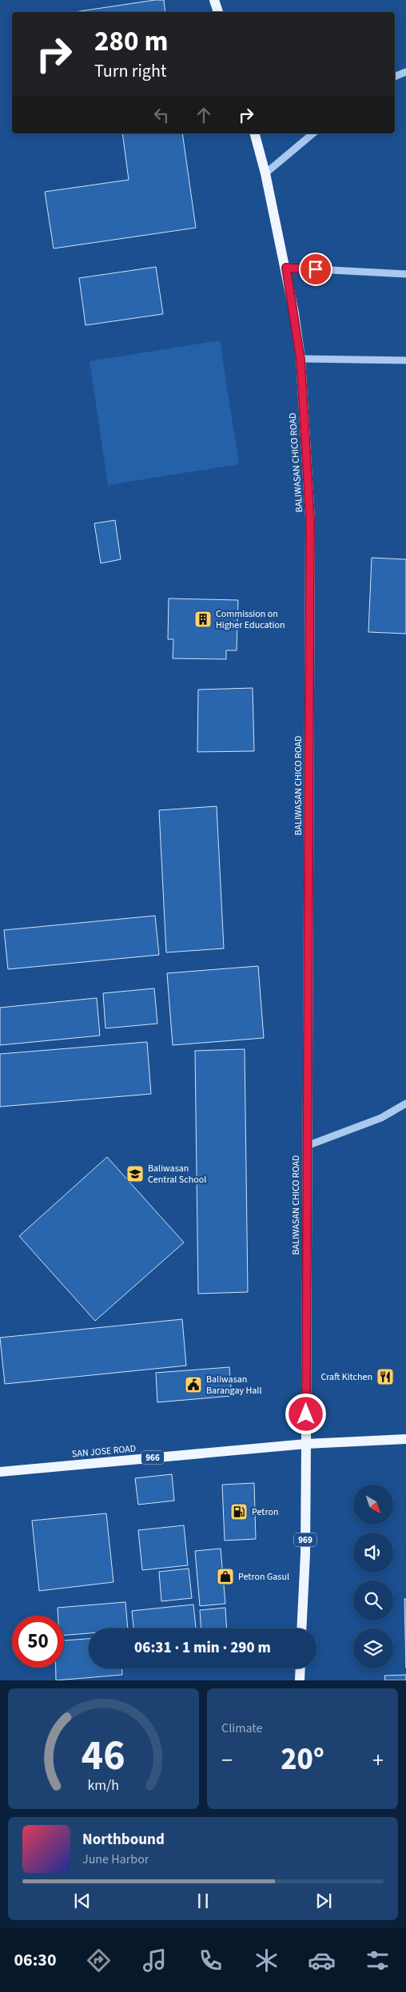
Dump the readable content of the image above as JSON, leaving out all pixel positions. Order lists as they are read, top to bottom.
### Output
{
  "streets": {
    "main road": [
      "BALIWASAN CHICO ROAD",
      "SAN JOSE ROAD",
      "966",
      "969"
    ]
  },
  "crossings": [
    ["BALIWASAN CHICO ROAD", "SAN JOSE ROAD"],
    ["BALIWASAN CHICO ROAD", "966"],
    ["BALIWASAN CHICO ROAD", "969"],
    ["SAN JOSE ROAD", "966"],
    ["SAN JOSE ROAD", "969"],
    ["966", "969"]
  ],
  "places": {
    "building": ["Commission on Higher Education"],
    "school or university": ["Baliwasan Central School"],
    "restaurant": ["Craft Kitchen"],
    "public building": ["Baliwasan Barangay Hall"],
    "fuel station": ["Petron"],
    "shop": ["Petron Gasul"]
  },
  "north": "bottom right",
  "page": {
    "turn": ["280 m", "Turn right"],
    "limit": "50",
    "trip": "06:31 · 1 min · 290 m",
    "tile": "Climate",
    "heat": ["−", "20°", "+"],
    "song": ["Northbound", "June Harbor"],
    "tabs": "06:30",
    "gauge": ["46", "km/h"]
  }
}
